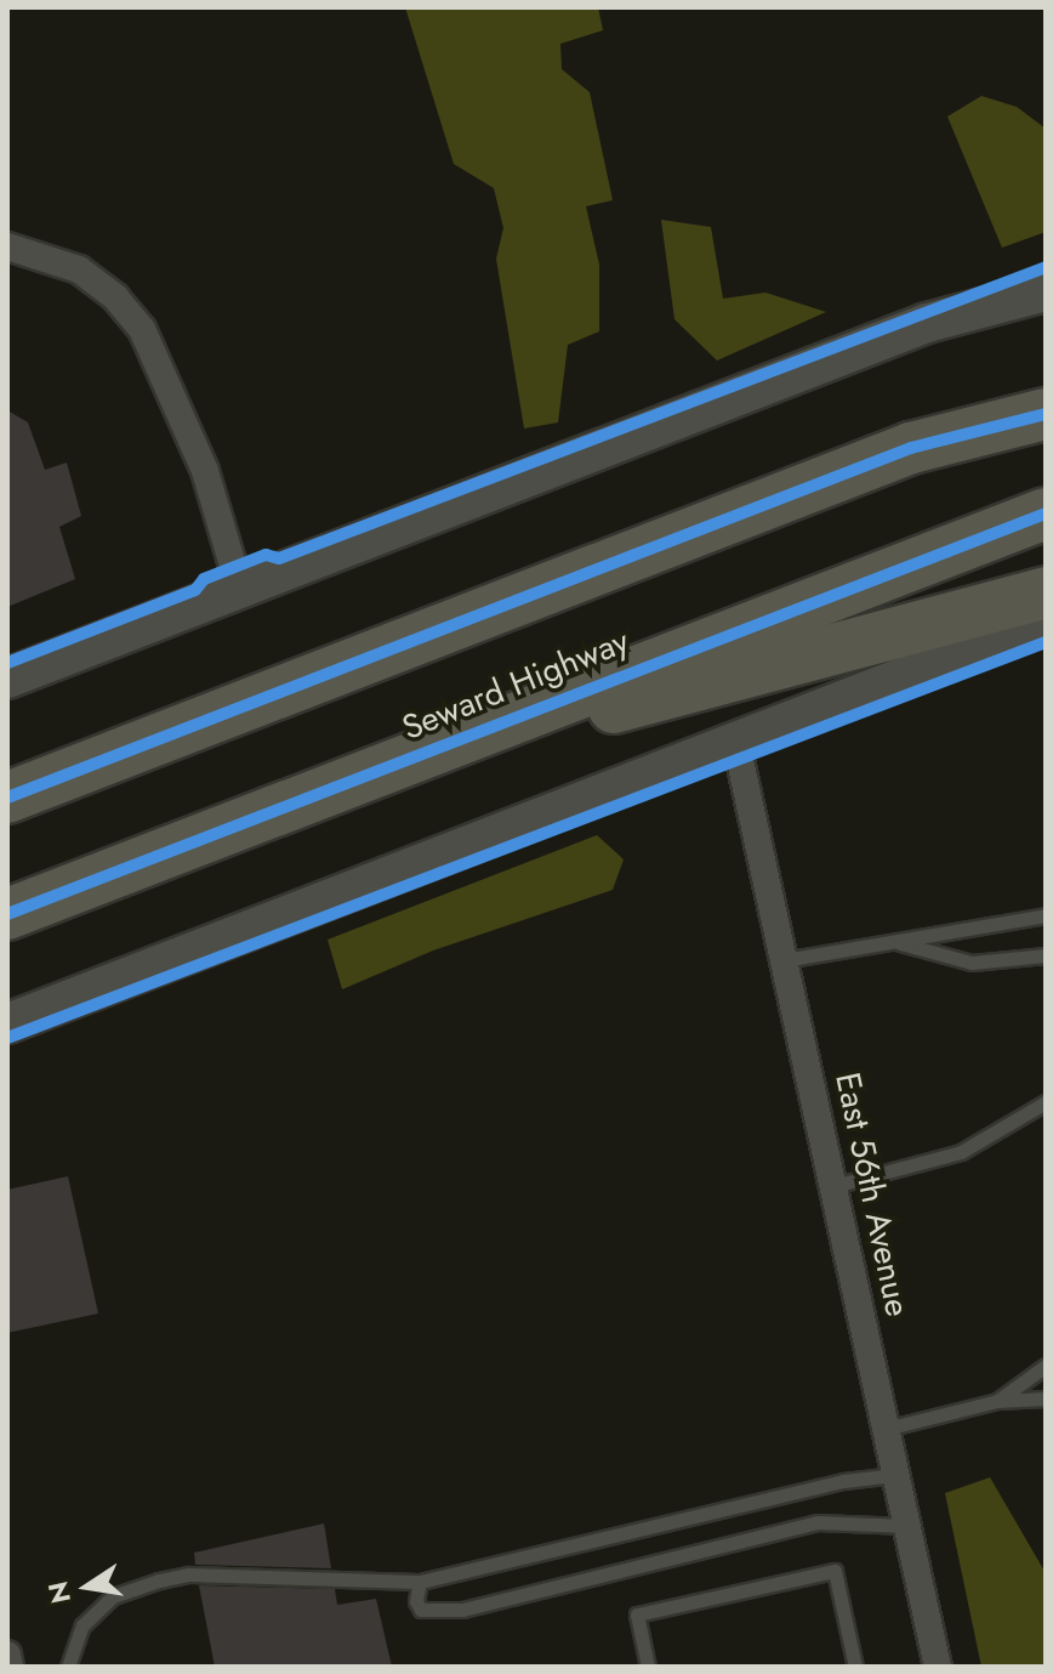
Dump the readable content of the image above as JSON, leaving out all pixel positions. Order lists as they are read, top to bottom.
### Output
{
  "streets": {
    "highway": ["Seward Highway"],
    "street": ["East 56th Avenue"]
  },
  "north": "left"
}
